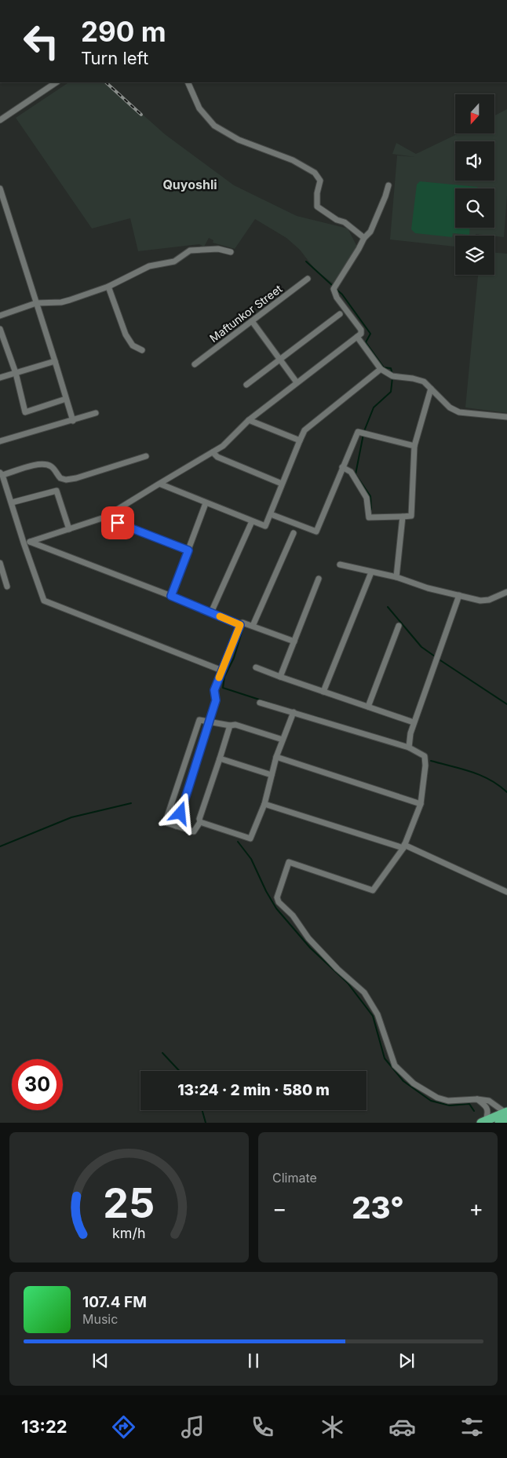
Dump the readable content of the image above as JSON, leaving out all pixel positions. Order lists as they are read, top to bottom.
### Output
{
  "streets": {
    "street": ["Maftunkor Street"]
  },
  "districts": ["Quyoshli"],
  "north": "bottom",
  "page": {
    "turn": ["290 m", "Turn left"],
    "limit": "30",
    "trip": "13:24 · 2 min · 580 m",
    "tile": "Climate",
    "heat": ["−", "23°", "+"],
    "song": ["107.4 FM", "Music"],
    "tabs": "13:22",
    "gauge": ["25", "km/h"]
  }
}
